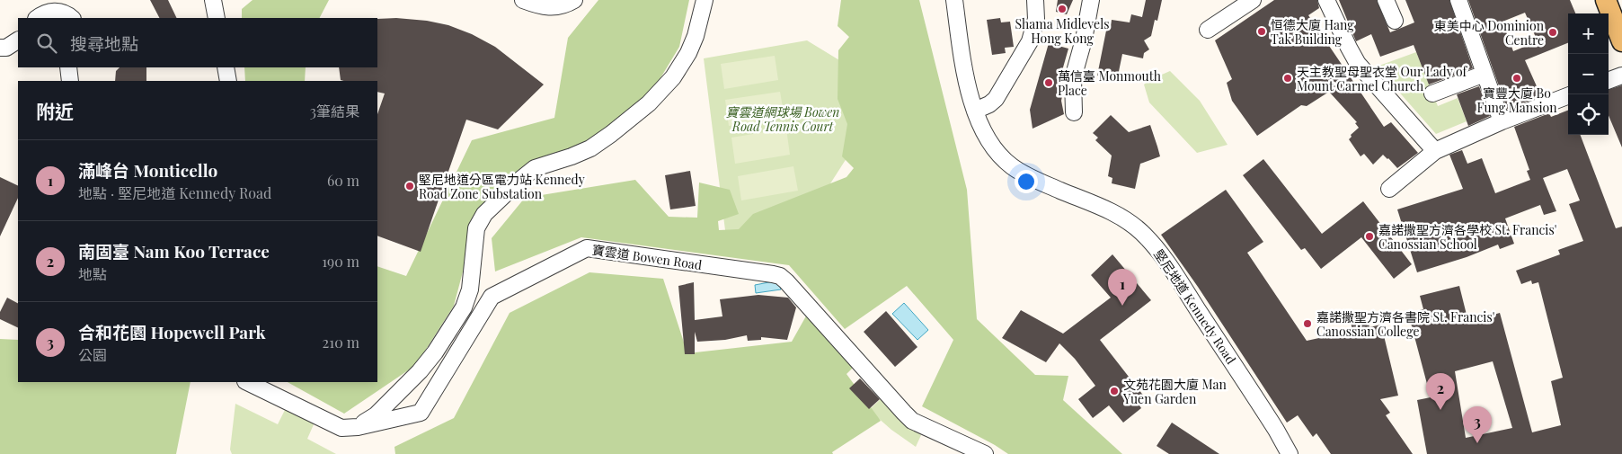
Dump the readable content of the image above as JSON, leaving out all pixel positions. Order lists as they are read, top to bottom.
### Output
{
  "streets": {
    "street": ["寶雲道 Bowen Road", "堅尼地道 Kennedy Road"]
  },
  "parks": ["寶雲道網球場 Bowen Road Tennis Court"],
  "places": [
    "Shama Midlevels Hong Kong",
    "恒德大廈 Hang Tak Building",
    "東美中心 Dominion Centre",
    "天主教聖母聖衣堂 Our Lady of Mount Carmel Church",
    "寶豐大廈 Bo Fung Mansion",
    "萬信臺 Monmouth Place",
    "堅尼地道分區電力站 Kennedy Road Zone Substation",
    "嘉諾撒聖方濟各學校 St. Francis' Canossian School",
    "嘉諾撒聖方濟各書院 St. Francis' Canossian College",
    "文苑花園大廈 Man Yuen Garden"
  ],
  "page": {
    "map_buttons": ["+", "−"],
    "search": "搜尋地點",
    "heading": ["附近", "3筆結果"],
    "list": [
      {
        "mark": "1",
        "name": "滿峰台 Monticello",
        "note": "地點 · 堅尼地道 Kennedy Road",
        "value": "60 m"
      },
      {
        "mark": "2",
        "name": "南固臺 Nam Koo Terrace",
        "note": "地點",
        "value": "190 m"
      },
      {
        "mark": "3",
        "name": "合和花園 Hopewell Park",
        "note": "公園",
        "value": "210 m"
      }
    ],
    "pins": ["1", "2", "3"]
  }
}
